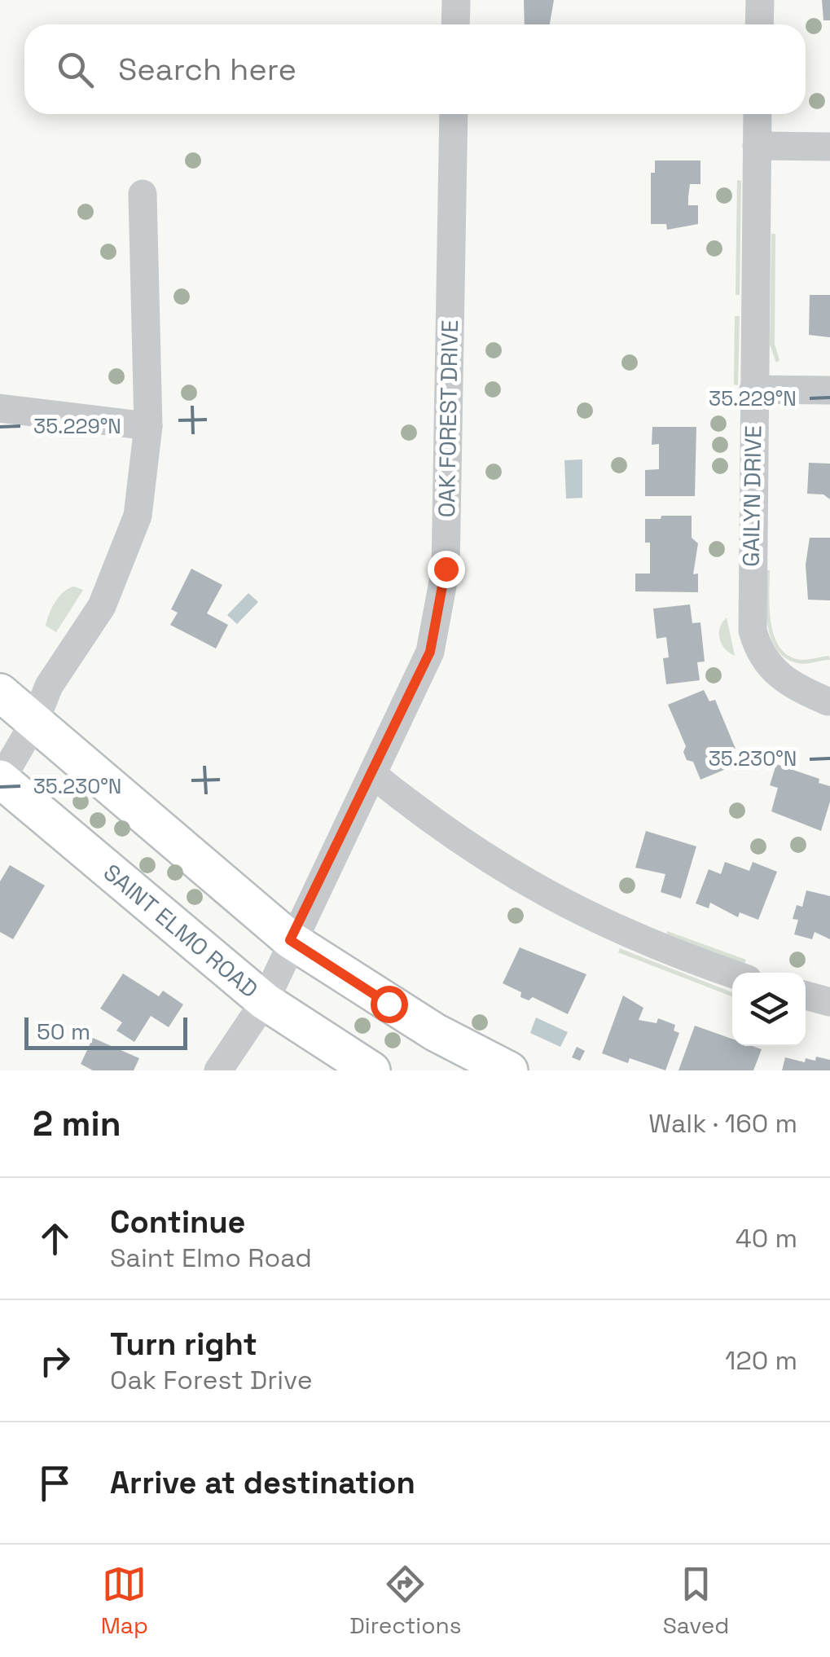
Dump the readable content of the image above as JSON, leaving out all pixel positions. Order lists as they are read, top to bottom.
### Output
{
  "streets": {
    "main road": ["SAINT ELMO ROAD"],
    "street": ["OAK FOREST DRIVE", "GAILYN DRIVE"]
  },
  "crossings": [
    ["OAK FOREST DRIVE", "SAINT ELMO ROAD"]
  ],
  "scale_bar": "50 m",
  "page": {
    "search": "Search here",
    "scale": "50 m",
    "heading": ["2 min", "Walk · 160 m"],
    "list": [
      ["Continue", "Saint Elmo Road", "40 m"],
      ["Turn right", "Oak Forest Drive", "120 m"],
      "Arrive at destination"
    ],
    "nav": ["Map", "Directions", "Saved"]
  },
  "coordinates": ["35.229°N", "35.230°N"]
}
